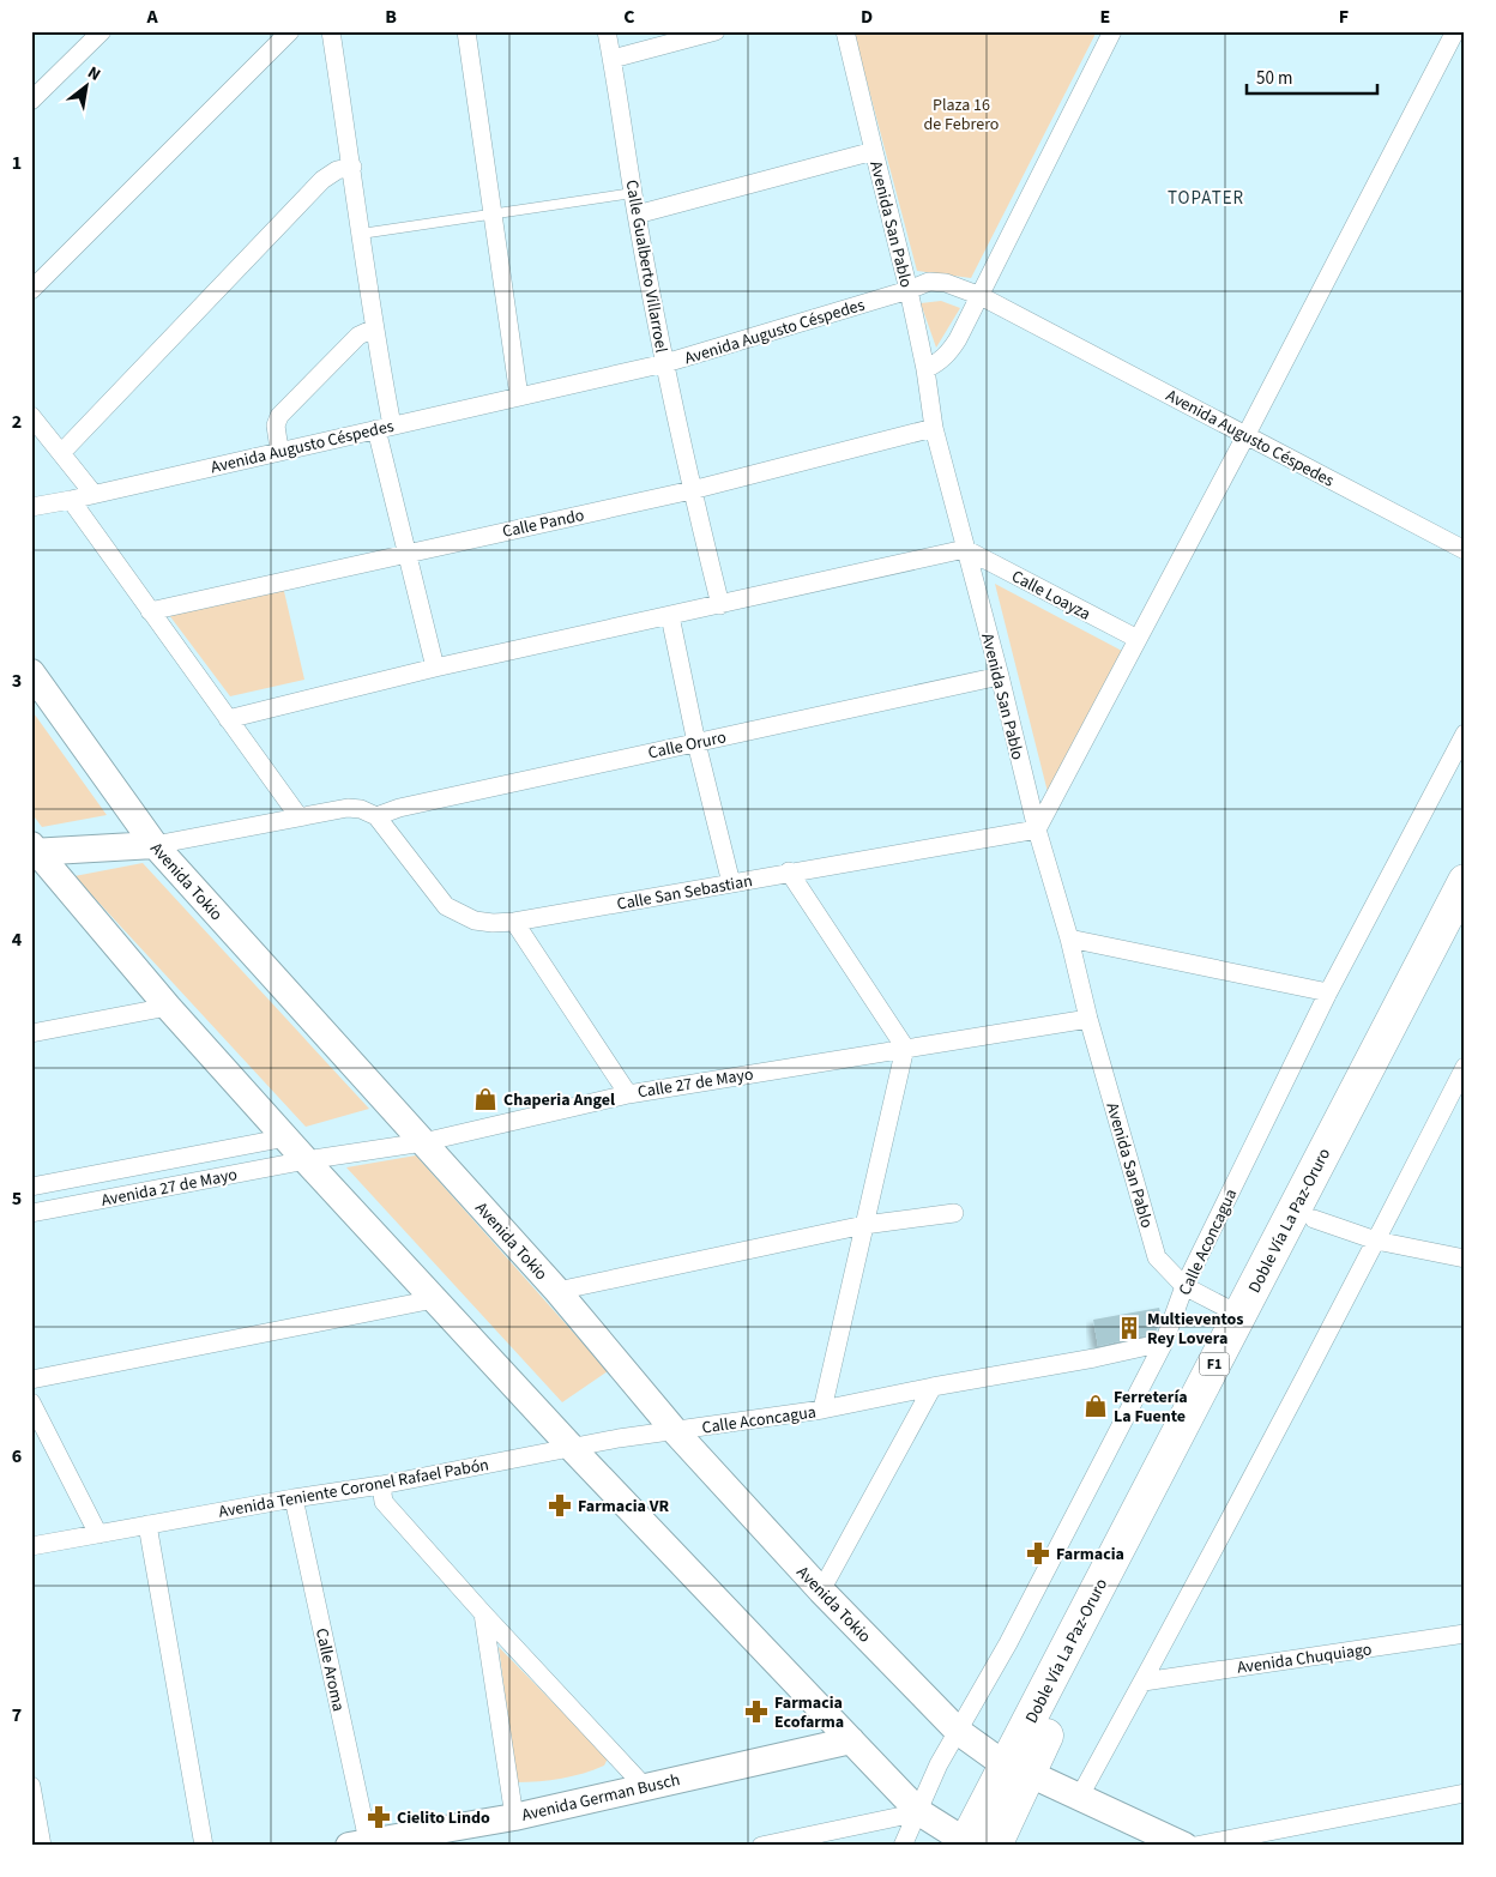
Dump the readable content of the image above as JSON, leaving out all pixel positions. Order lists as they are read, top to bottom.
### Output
{
  "streets": {
    "highway": ["Doble Vía La Paz-Oruro", "F1"],
    "street": [
      "Avenida San Pablo",
      "Calle Gualberto Villarroel",
      "Avenida Augusto Céspedes",
      "Calle Pando",
      "Calle Loayza",
      "Calle Oruro",
      "Avenida Tokio",
      "Calle San Sebastian",
      "Calle 27 de Mayo",
      "Avenida 27 de Mayo",
      "Calle Aconcagua",
      "Avenida Teniente Coronel Rafael Pabón",
      "Avenida Chuquiago",
      "Calle Aroma",
      "Avenida German Busch"
    ]
  },
  "crossings": [
    ["Avenida San Pablo", "Avenida Augusto Céspedes"],
    ["Avenida San Pablo", "Calle Pando"],
    ["Avenida San Pablo", "Calle Loayza"],
    ["Avenida San Pablo", "Calle Oruro"],
    ["Avenida San Pablo", "Calle San Sebastian"],
    ["Avenida San Pablo", "Calle 27 de Mayo"],
    ["Avenida San Pablo", "Doble Vía La Paz-Oruro"],
    ["Avenida San Pablo", "Calle Aconcagua"],
    ["Calle Gualberto Villarroel", "Avenida Augusto Céspedes"],
    ["Calle Gualberto Villarroel", "Calle Pando"],
    ["Calle Oruro", "Calle San Sebastian"],
    ["Avenida Tokio", "Calle 27 de Mayo"],
    ["Avenida Tokio", "Doble Vía La Paz-Oruro"],
    ["Avenida Tokio", "Calle Aconcagua"],
    ["Avenida Tokio", "Avenida Teniente Coronel Rafael Pabón"],
    ["Calle 27 de Mayo", "Avenida 27 de Mayo"],
    ["Calle Aconcagua", "Avenida Teniente Coronel Rafael Pabón"],
    ["Avenida Teniente Coronel Rafael Pabón", "Calle Aroma"],
    ["Calle Aroma", "Avenida German Busch"]
  ],
  "districts": ["TOPATER"],
  "parks": ["Plaza 16 de Febrero"],
  "places": {
    "shop": ["Chaperia Angel", "Ferretería La Fuente"],
    "building": ["Multieventos Rey Lovera"],
    "pharmacy": [
      "Farmacia VR",
      "Farmacia",
      "Farmacia Ecofarma",
      "Cielito Lindo"
    ]
  },
  "scale_bar": "50 m",
  "north": "top right",
  "grid": {
    "columns": [
      "A",
      "B",
      "C",
      "D",
      "E",
      "F"
    ],
    "rows": [
      "1",
      "2",
      "3",
      "4",
      "5",
      "6",
      "7"
    ]
  }
}
